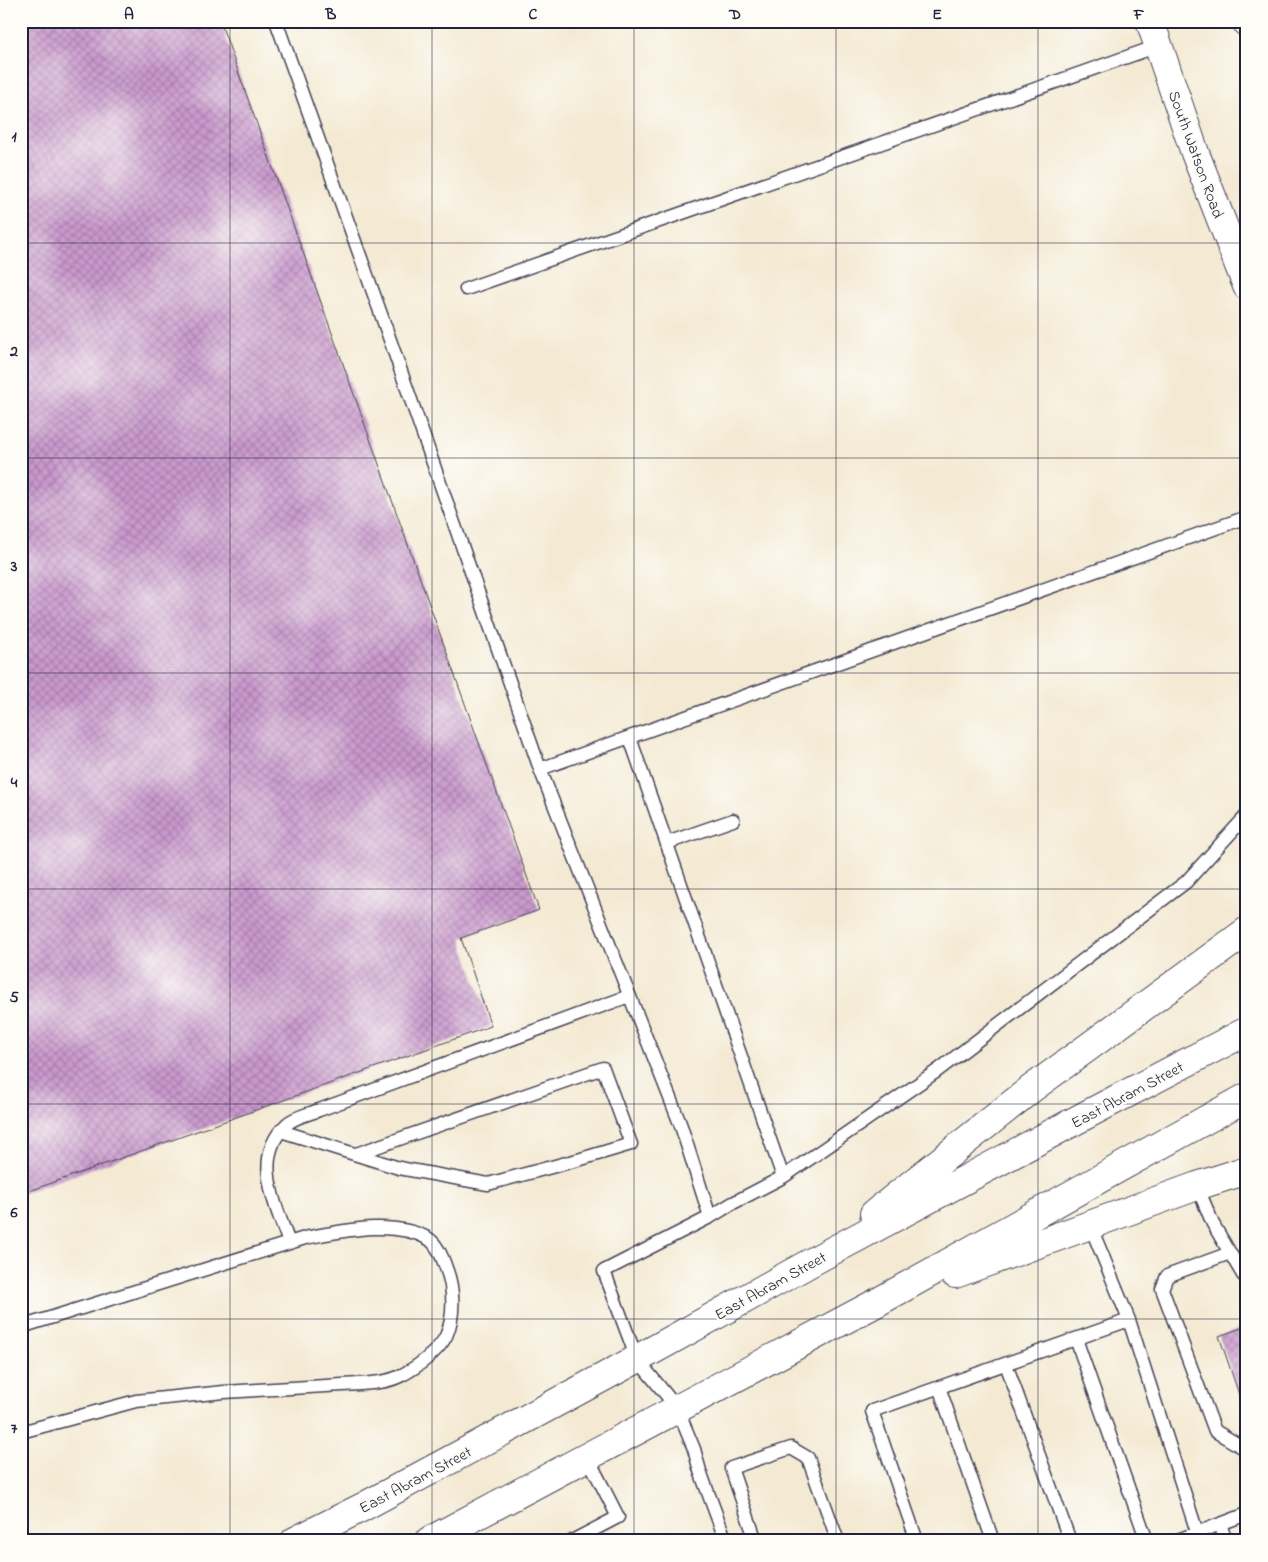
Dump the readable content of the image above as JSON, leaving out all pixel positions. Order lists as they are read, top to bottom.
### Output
{
  "streets": {
    "main road": ["South Watson Road", "East Abram Street"]
  },
  "grid": {
    "columns": [
      "A",
      "B",
      "C",
      "D",
      "E",
      "F"
    ],
    "rows": [
      "1",
      "2",
      "3",
      "4",
      "5",
      "6",
      "7"
    ]
  }
}
